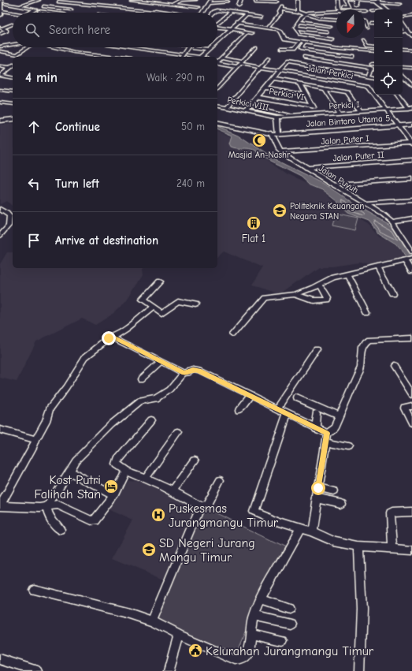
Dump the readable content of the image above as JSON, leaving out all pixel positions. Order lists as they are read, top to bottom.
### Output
{
  "streets": {
    "main road": ["Jalan Bintaro Utama 5"],
    "street": [
      "Jalan Perkici",
      "Perkici VI",
      "Perkici VIII",
      "Perkici I",
      "Jalan Puter I",
      "Jalan Puter II",
      "Jalan Puyuh"
    ]
  },
  "crossings": [
    ["Jalan Perkici", "Perkici I"],
    ["Jalan Perkici", "Jalan Bintaro Utama 5"],
    ["Jalan Perkici", "Jalan Puter I"],
    ["Perkici VIII", "Perkici I"],
    ["Jalan Bintaro Utama 5", "Jalan Puyuh"],
    ["Jalan Puter I", "Jalan Puyuh"],
    ["Jalan Puter II", "Jalan Puyuh"]
  ],
  "places": {
    "mosque": ["Masjid An-Nashr"],
    "school or university": ["Politeknik Keuangan Negara STAN", "SD Negeri Jurang Mangu Timur"],
    "building": ["Flat 1"],
    "hotel": ["Kost Putri Falihah Stan"],
    "hospital": ["Puskesmas Jurangmangu Timur"],
    "public building": ["Kelurahan Jurangmangu Timur"]
  },
  "north": "bottom",
  "page": {
    "map_buttons": ["+", "−"],
    "search": "Search here",
    "heading": ["4 min", "Walk · 290 m"],
    "list": [
      ["Continue", "50 m"],
      ["Turn left", "240 m"],
      "Arrive at destination"
    ]
  }
}
